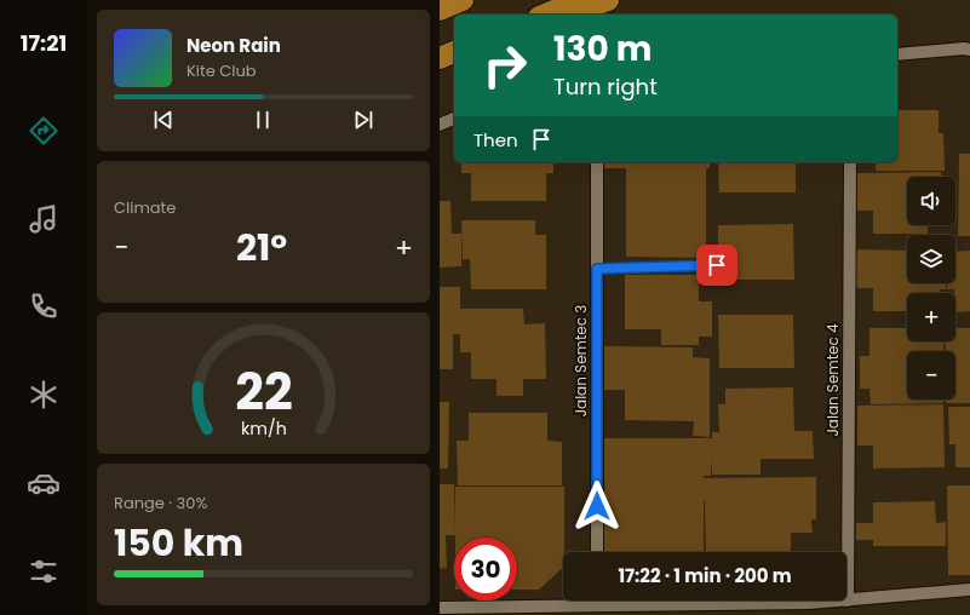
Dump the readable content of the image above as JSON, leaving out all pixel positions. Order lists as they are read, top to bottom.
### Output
{
  "streets": {
    "street": ["Jalan Semtec 3", "Jalan Semtec 4"]
  },
  "page": {
    "tabs": "17:21",
    "turn": ["130 m", "Turn right"],
    "song": ["Neon Rain", "Kite Club"],
    "then": "Then",
    "tile": [
      "Climate",
      ["Range · 30%", "150 km"]
    ],
    "map_buttons": ["+", "−"],
    "heat": ["−", "21°", "+"],
    "limit": "30",
    "trip": "17:22 · 1 min · 200 m",
    "gauge": ["22", "km/h"]
  }
}
